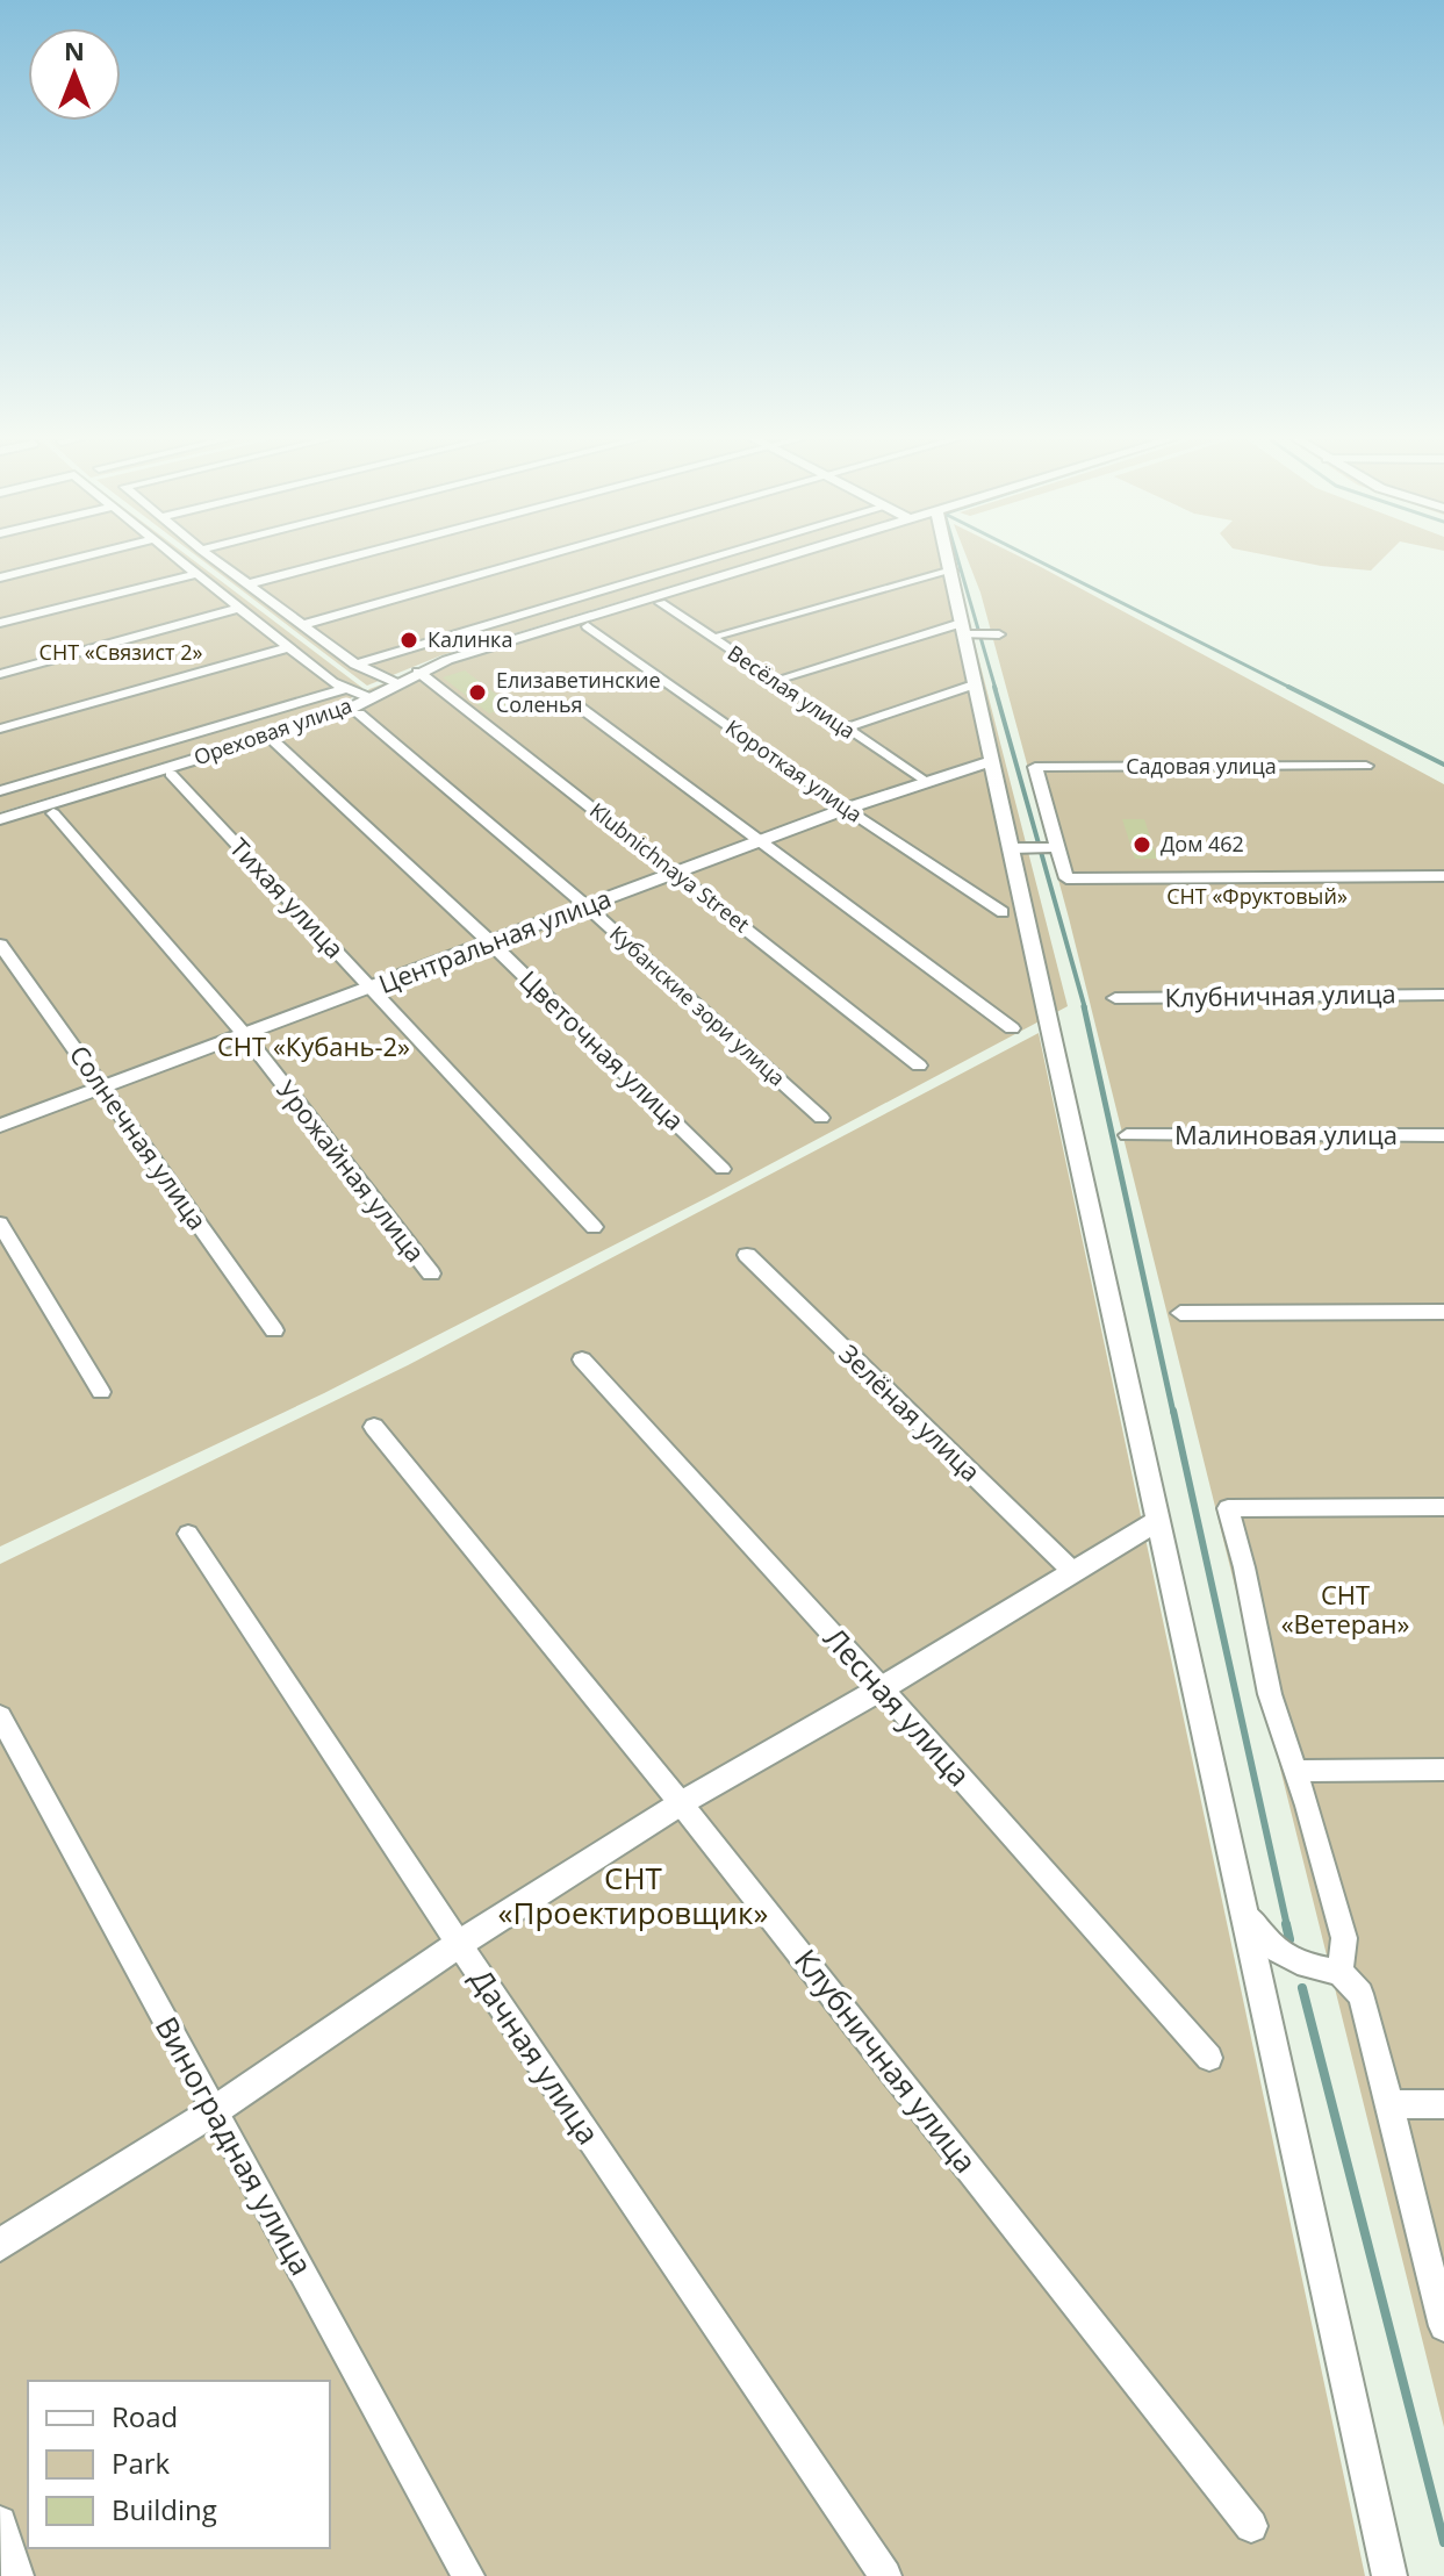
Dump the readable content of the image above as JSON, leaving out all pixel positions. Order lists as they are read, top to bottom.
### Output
{
  "streets": {
    "street": [
      "Весёлая улица",
      "Ореховая улица",
      "Садовая улица",
      "Короткая улица",
      "Klubnichnaya Street",
      "Тихая улица",
      "Центральная улица",
      "Клубничная улица",
      "Кубанские зори улица",
      "Цветочная улица",
      "Малиновая улица",
      "Солнечная улица",
      "Урожайная улица",
      "Зелёная улица",
      "Лесная улица",
      "Дачная улица",
      "Виноградная улица"
    ]
  },
  "crossings": [
    ["Весёлая улица", "Центральная улица"],
    ["Ореховая улица", "Klubnichnaya Street"],
    ["Короткая улица", "Центральная улица"],
    ["Klubnichnaya Street", "Центральная улица"],
    ["Тихая улица", "Центральная улица"],
    ["Центральная улица", "Кубанские зори улица"],
    ["Центральная улица", "Цветочная улица"],
    ["Центральная улица", "Солнечная улица"],
    ["Центральная улица", "Урожайная улица"]
  ],
  "parks": [
    "СНТ «Связист 2»",
    "СНТ «Фруктовый»",
    "СНТ «Кубань-2»",
    "СНТ «Ветеран»",
    "СНТ «Проектировщик»"
  ],
  "places": ["Калинка", "Елизаветинские Соленья", "Дом 462"],
  "legend": ["Road", "Park", "Building"],
  "north": "top"
}
